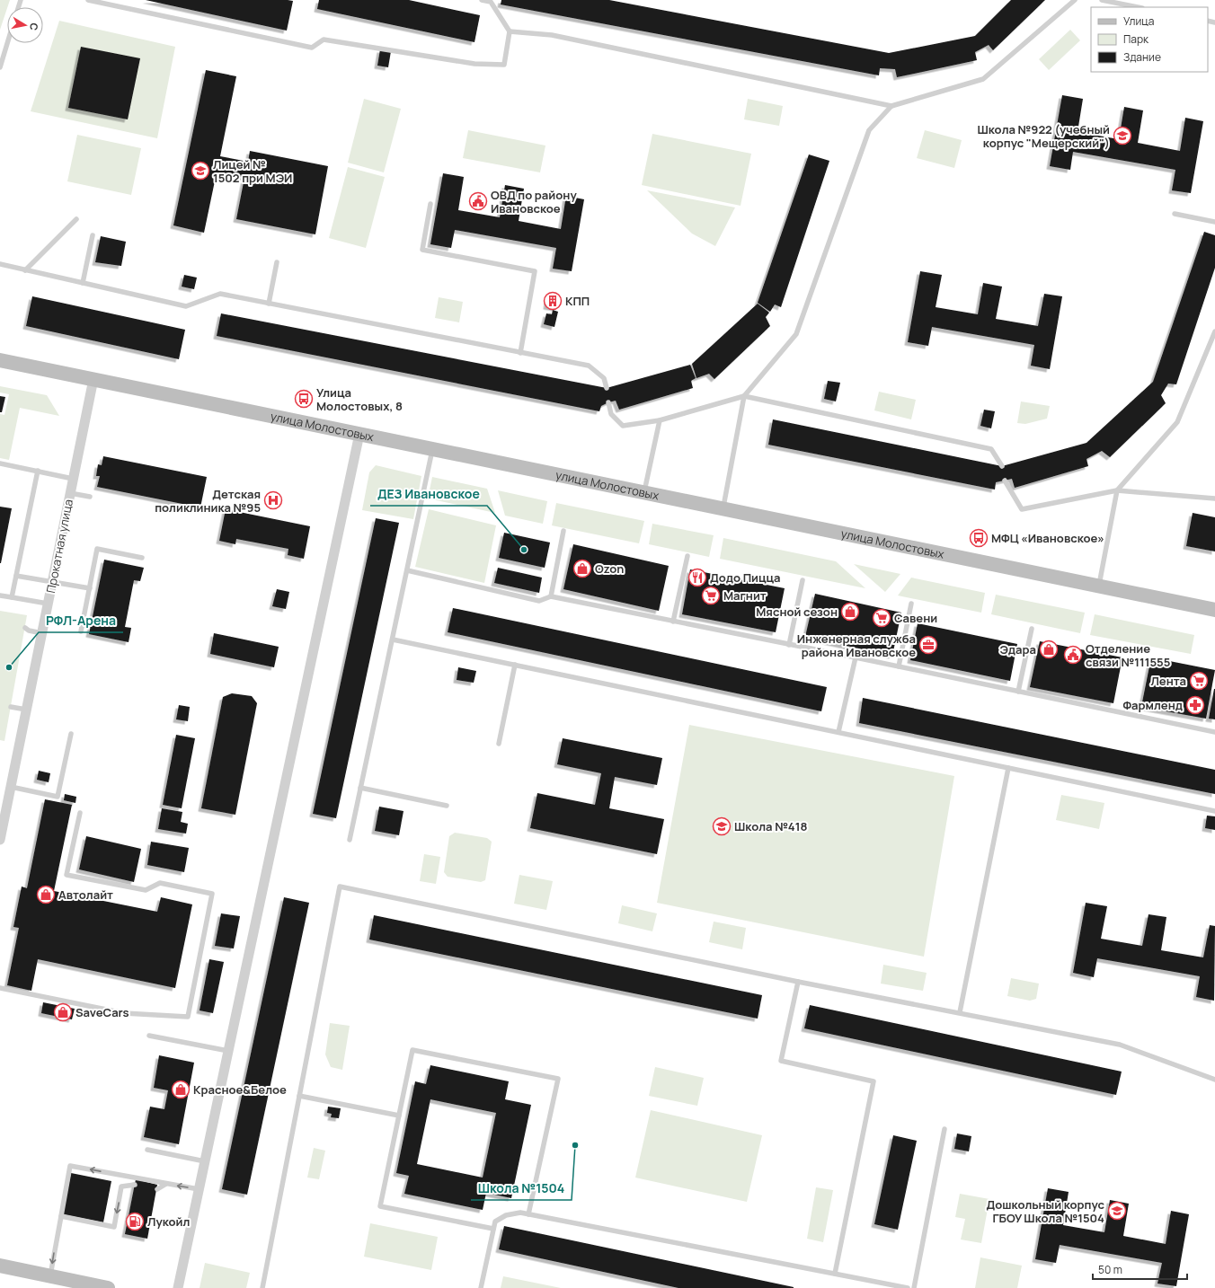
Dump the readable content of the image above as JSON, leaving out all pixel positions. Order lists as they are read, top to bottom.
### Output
{
  "streets": {
    "street": ["улица Молостовых", "Прокатная улица"]
  },
  "crossings": [
    ["улица Молостовых", "Прокатная улица"]
  ],
  "places": {
    "school or university": [
      "Школа №922 (учебный корпус \"Мещерский\")",
      "Лицей № 1502 при МЭИ",
      "Школа №418",
      "Дошкольный корпус ГБОУ Школа №1504"
    ],
    "public building": ["ОВД по району Ивановское", "Отделение связи №111555"],
    "building": ["КПП"],
    "bus stop": ["Улица Молостовых, 8", "МФЦ «Ивановское»"],
    "hospital": ["Детская поликлиника №95"],
    "other": ["ДЕЗ Ивановское", "РФЛ-Арена", "Школа №1504"],
    "shop": [
      "Ozon",
      "Мясной сезон",
      "Эдара",
      "Автолайт",
      "SaveCars",
      "Красное&Белое"
    ],
    "restaurant": ["Додо Пицца"],
    "supermarket": ["Магнит", "Савени", "Лента"],
    "office": ["Инженерная служба района Ивановское"],
    "pharmacy": ["Фармленд"],
    "fuel station": ["Лукойл"]
  },
  "legend": ["Улица", "Парк", "Здание"],
  "scale_bar": "50 m",
  "north": "right"
}
